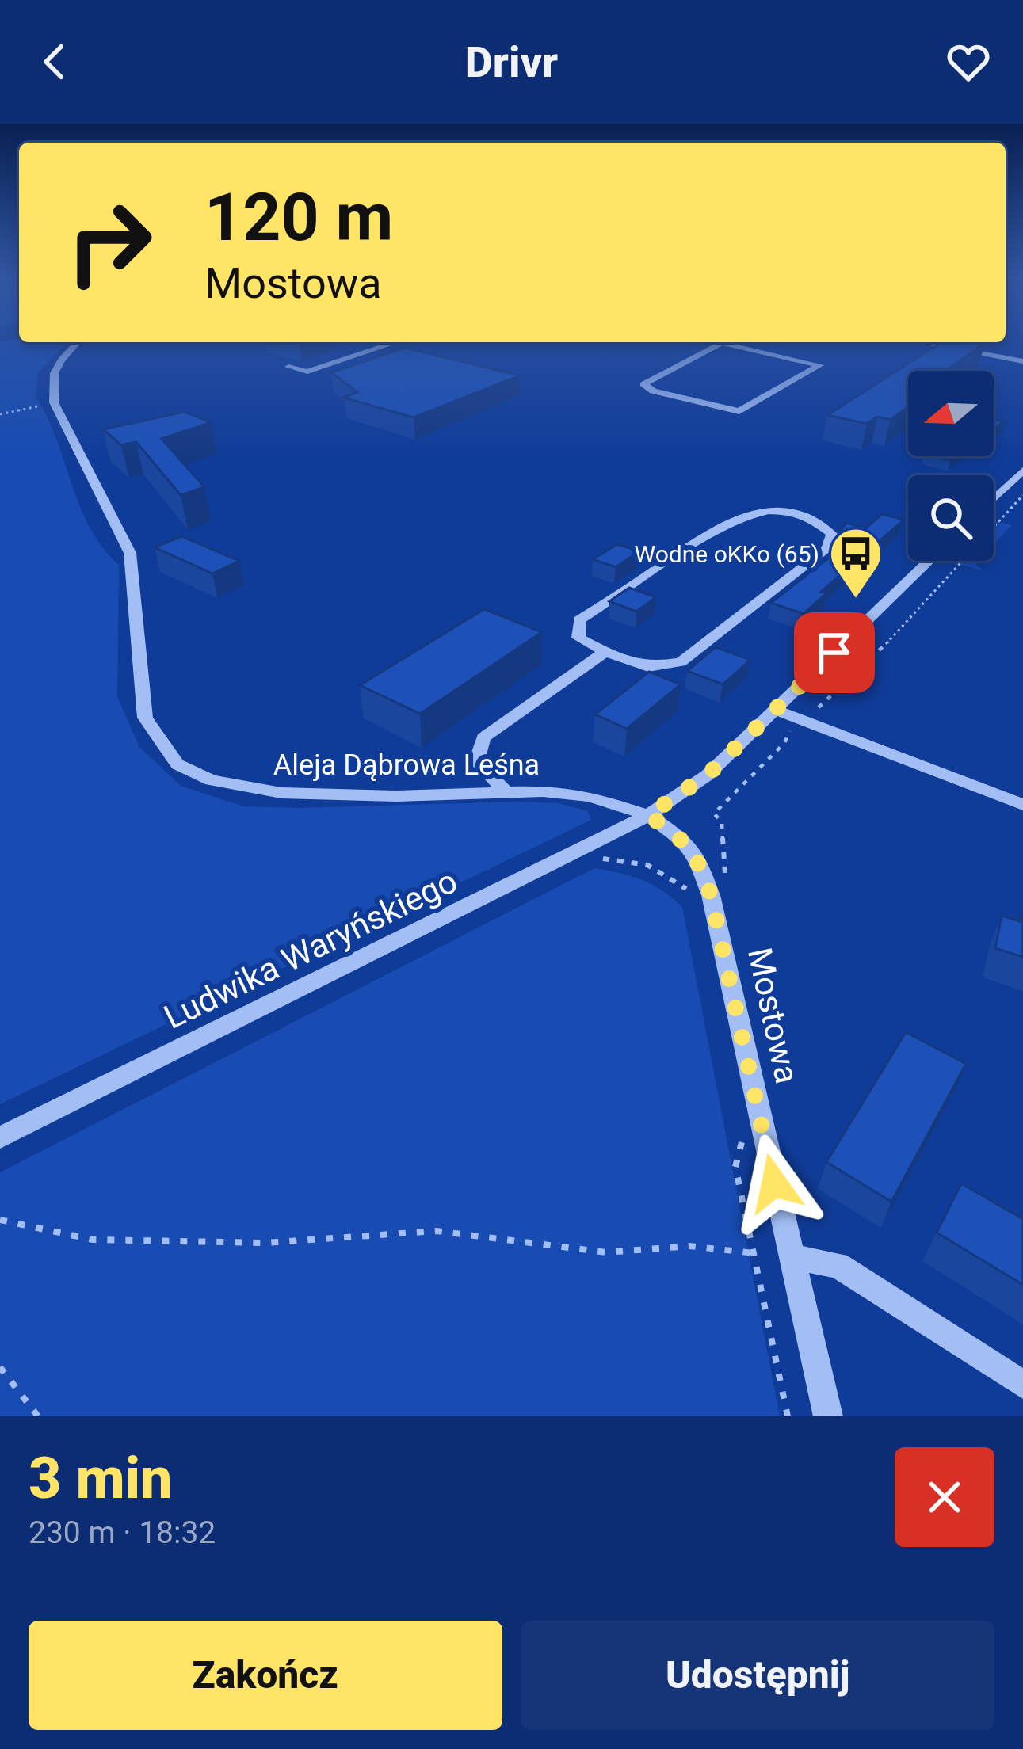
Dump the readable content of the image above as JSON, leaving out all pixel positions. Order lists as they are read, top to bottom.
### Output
{
  "streets": {
    "street": ["Aleja Dąbrowa Leśna", "Ludwika Waryńskiego", "Mostowa"]
  },
  "crossings": [
    ["Aleja Dąbrowa Leśna", "Ludwika Waryńskiego"],
    ["Aleja Dąbrowa Leśna", "Mostowa"],
    ["Ludwika Waryńskiego", "Mostowa"]
  ],
  "places": {
    "bus stop": ["Wodne oKKo (65)"]
  },
  "north": "left",
  "page": {
    "header": "Drivr",
    "turn": ["120 m", "Mostowa"],
    "heading": ["3 min", "230 m · 18:32"],
    "buttons": ["Zakończ", "Udostępnij"]
  }
}
